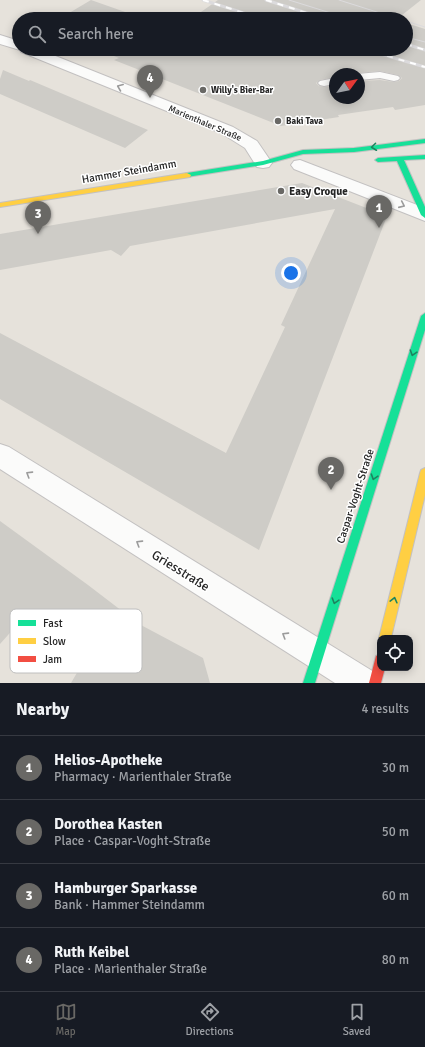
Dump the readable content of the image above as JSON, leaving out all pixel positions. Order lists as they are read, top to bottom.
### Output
{
  "streets": {
    "main road": ["Hammer Steindamm", "Caspar-Voght-Straße"],
    "street": ["Marienthaler Straße", "Griesstraße"]
  },
  "crossings": [
    ["Marienthaler Straße", "Hammer Steindamm"],
    ["Caspar-Voght-Straße", "Griesstraße"]
  ],
  "one_way": ["Marienthaler Straße", "Griesstraße"],
  "places": ["Willy's Bier-Bar", "Baki Tava", "Easy Croque"],
  "legend": ["Fast", "Slow", "Jam"],
  "north": "top right",
  "page": {
    "search": "Search here",
    "pins": [
      "4",
      "1",
      "3",
      "2"
    ],
    "heading": ["Nearby", "4 results"],
    "list": [
      {
        "mark": "1",
        "name": "Helios-Apotheke",
        "note": "Pharmacy · Marienthaler Straße",
        "value": "30 m"
      },
      {
        "mark": "2",
        "name": "Dorothea Kasten",
        "note": "Place · Caspar-Voght-Straße",
        "value": "50 m"
      },
      {
        "mark": "3",
        "name": "Hamburger Sparkasse",
        "note": "Bank · Hammer Steindamm",
        "value": "60 m"
      },
      {
        "mark": "4",
        "name": "Ruth Keibel",
        "note": "Place · Marienthaler Straße",
        "value": "80 m"
      }
    ],
    "nav": ["Map", "Directions", "Saved"]
  }
}
